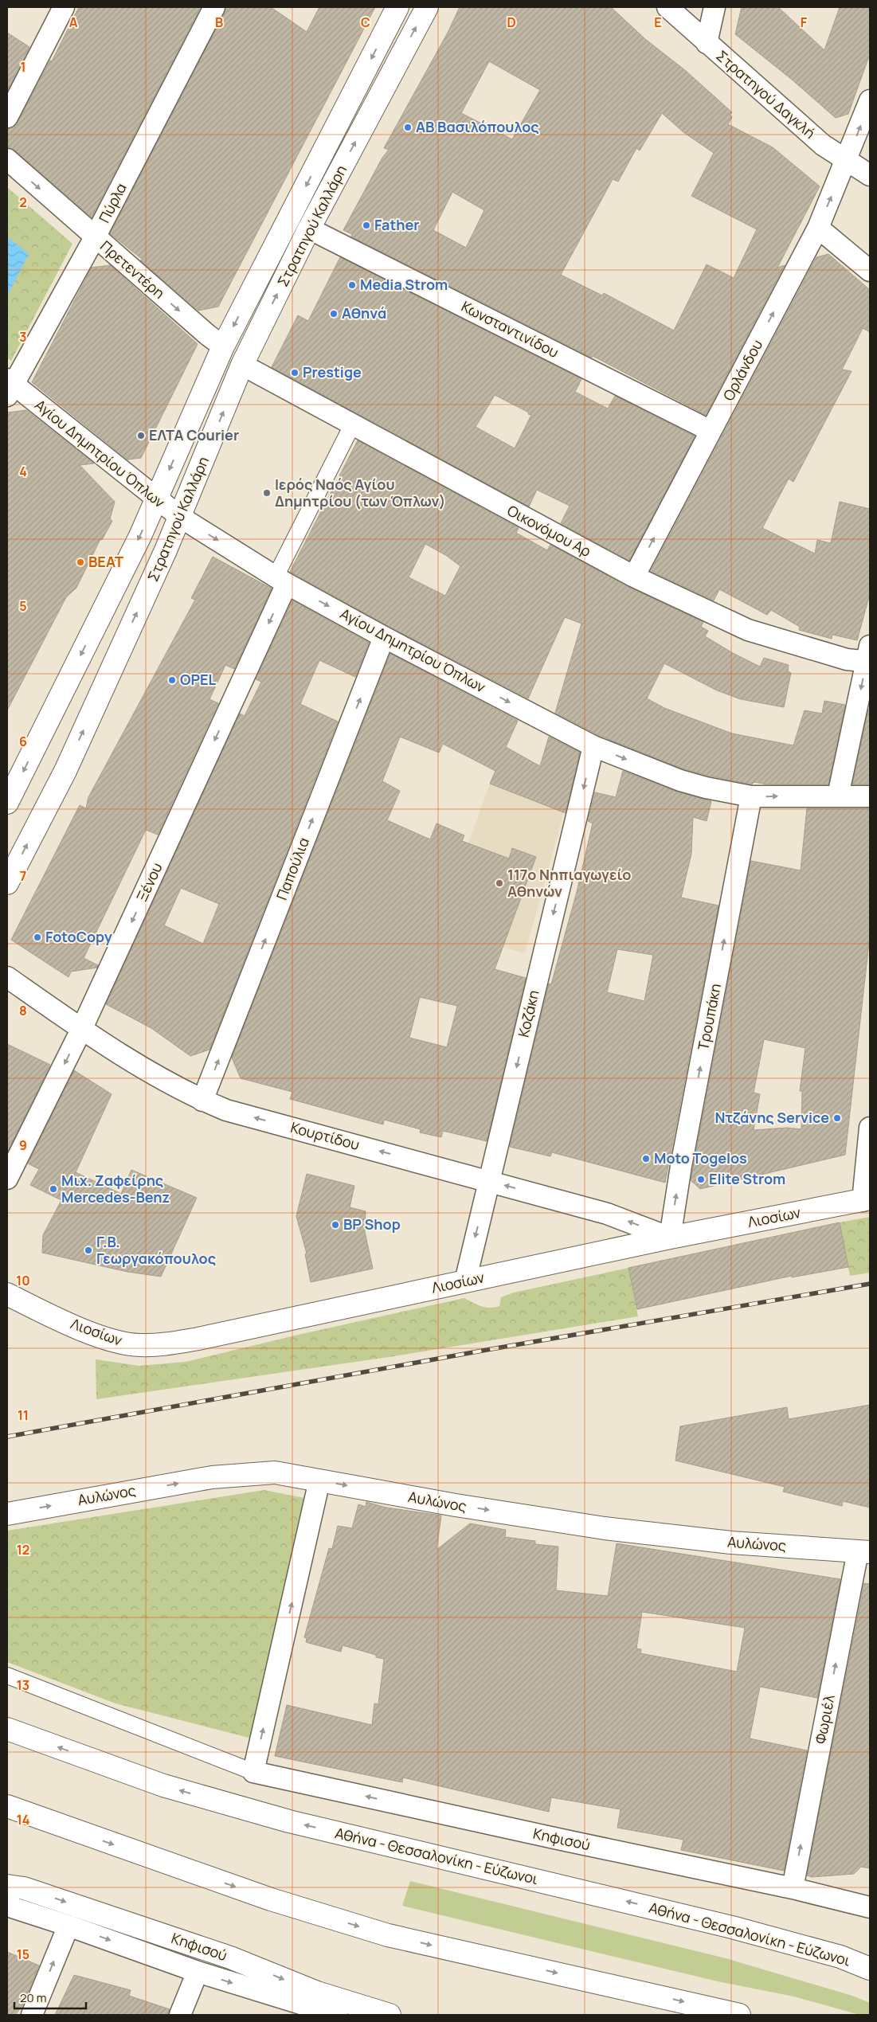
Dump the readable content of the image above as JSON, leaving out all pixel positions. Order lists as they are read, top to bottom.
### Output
{
  "streets": {
    "main road": [
      "Στρατηγού Καλλάρη",
      "Λιοσίων",
      "Αυλώνος",
      "Κηφισού",
      "Αθήνα - Θεσσαλονίκη - Εύζωνοι"
    ],
    "street": [
      "Στρατηγού Δαγκλή",
      "Πύρλα",
      "Πρετεντέρη",
      "Κωνσταντινίδου",
      "Ορλάνδου",
      "Αγίου Δημητρίου Όπλων",
      "Οικονόμου Αρ",
      "Παπούλια",
      "Ξένου",
      "Κοζάκη",
      "Τρουπάκη",
      "Κουρτίδου",
      "Φωριέλ"
    ]
  },
  "crossings": [
    ["Στρατηγού Δαγκλή", "Ορλάνδου"],
    ["Πύρλα", "Πρετεντέρη"],
    ["Πύρλα", "Αγίου Δημητρίου Όπλων"],
    ["Στρατηγού Καλλάρη", "Πρετεντέρη"],
    ["Στρατηγού Καλλάρη", "Κωνσταντινίδου"],
    ["Στρατηγού Καλλάρη", "Αγίου Δημητρίου Όπλων"],
    ["Στρατηγού Καλλάρη", "Οικονόμου Αρ"],
    ["Κωνσταντινίδου", "Ορλάνδου"],
    ["Ορλάνδου", "Οικονόμου Αρ"],
    ["Αγίου Δημητρίου Όπλων", "Παπούλια"],
    ["Αγίου Δημητρίου Όπλων", "Ξένου"],
    ["Αγίου Δημητρίου Όπλων", "Κοζάκη"],
    ["Αγίου Δημητρίου Όπλων", "Τρουπάκη"],
    ["Παπούλια", "Κουρτίδου"],
    ["Ξένου", "Κουρτίδου"],
    ["Κοζάκη", "Κουρτίδου"],
    ["Κοζάκη", "Λιοσίων"],
    ["Τρουπάκη", "Κουρτίδου"],
    ["Τρουπάκη", "Λιοσίων"],
    ["Κουρτίδου", "Λιοσίων"],
    ["Αυλώνος", "Φωριέλ"],
    ["Φωριέλ", "Κηφισού"]
  ],
  "one_way": [
    "Πρετεντέρη",
    "Ορλάνδου",
    "Αγίου Δημητρίου Όπλων",
    "Παπούλια",
    "Ξένου",
    "Κοζάκη",
    "Τρουπάκη",
    "Κουρτίδου",
    "Αυλώνος",
    "Φωριέλ"
  ],
  "places": [
    "AB Βασιλόπουλος",
    "Father",
    "Media Strom",
    "Αθηνά",
    "Prestige",
    "ΕΛΤΑ Courier",
    "Ιερός Ναός Αγίου Δημητρίου (των Όπλων)",
    "ΒΕΑΤ",
    "OPEL",
    "117ο Νηπιαγωγείο Αθηνών",
    "FotoCopy",
    "Ντζάνης Service",
    "Moto Togelos",
    "Elite Strom",
    "Μιχ. Ζαφείρης Mercedes-Benz",
    "BP Shop",
    "Γ.Β. Γεωργακόπουλος"
  ],
  "scale_bar": "20 m",
  "grid": {
    "columns": [
      "A",
      "B",
      "C",
      "D",
      "E",
      "F"
    ],
    "rows": [
      "1",
      "2",
      "3",
      "4",
      "5",
      "6",
      "7",
      "8",
      "9",
      "10",
      "11",
      "12",
      "13",
      "14",
      "15"
    ]
  }
}
